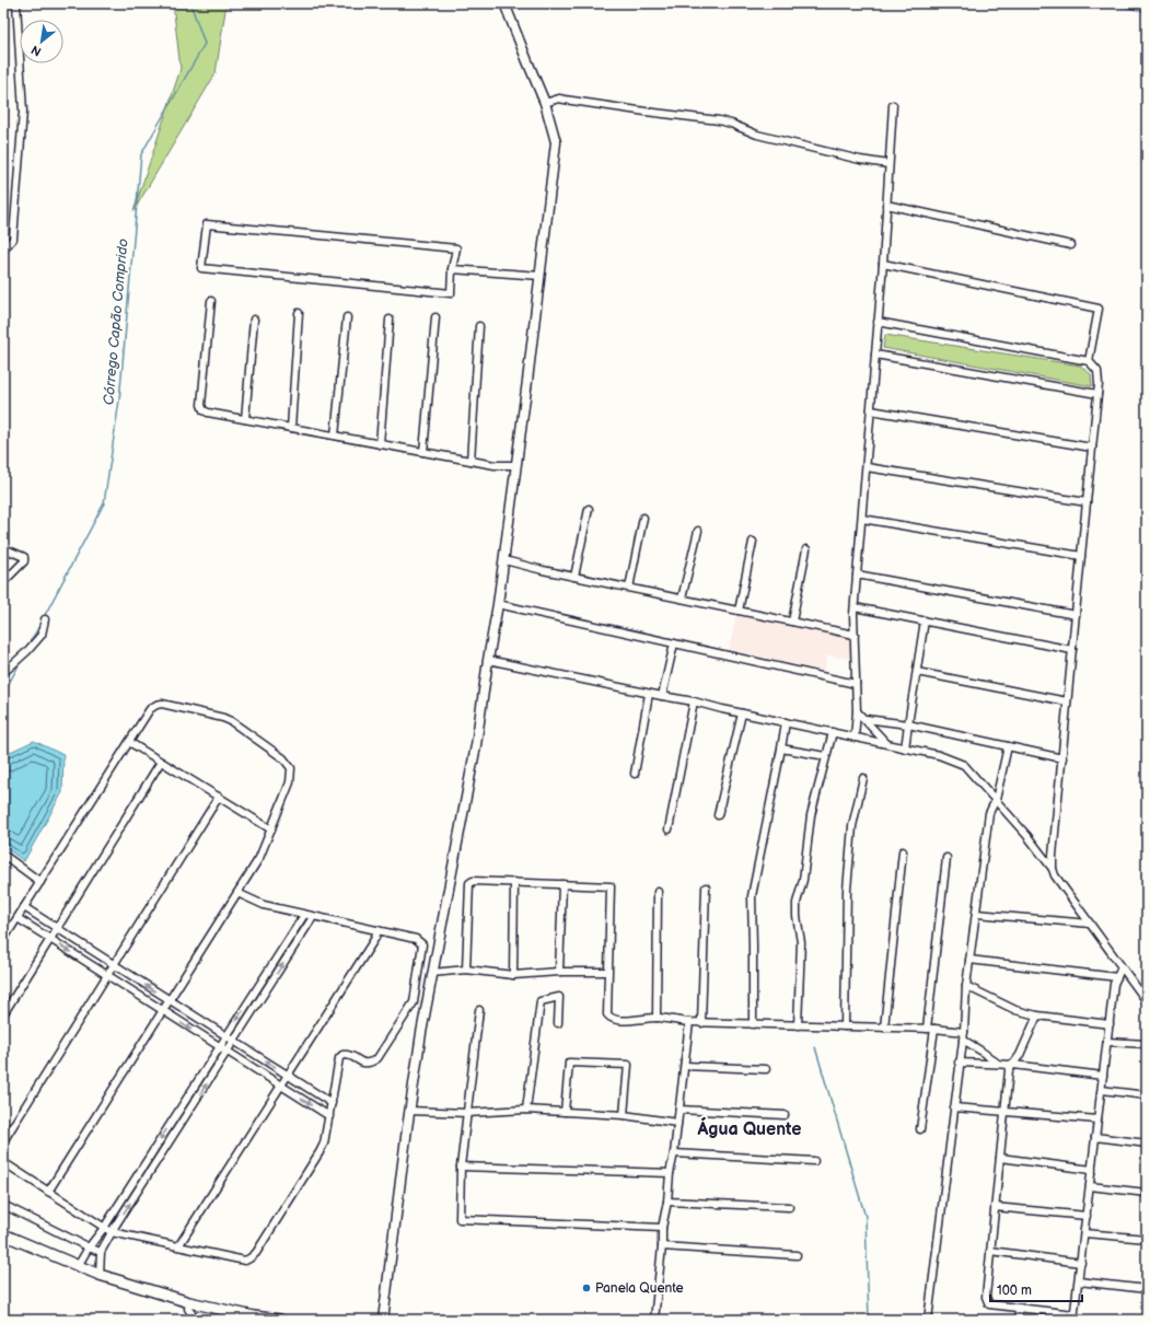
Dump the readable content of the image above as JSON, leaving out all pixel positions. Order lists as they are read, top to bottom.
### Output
{
  "districts": ["Água Quente"],
  "water": ["Córrego Capão Comprido"],
  "places": ["Panela Quente"],
  "scale_bar": "100 m",
  "north": "bottom left"
}
